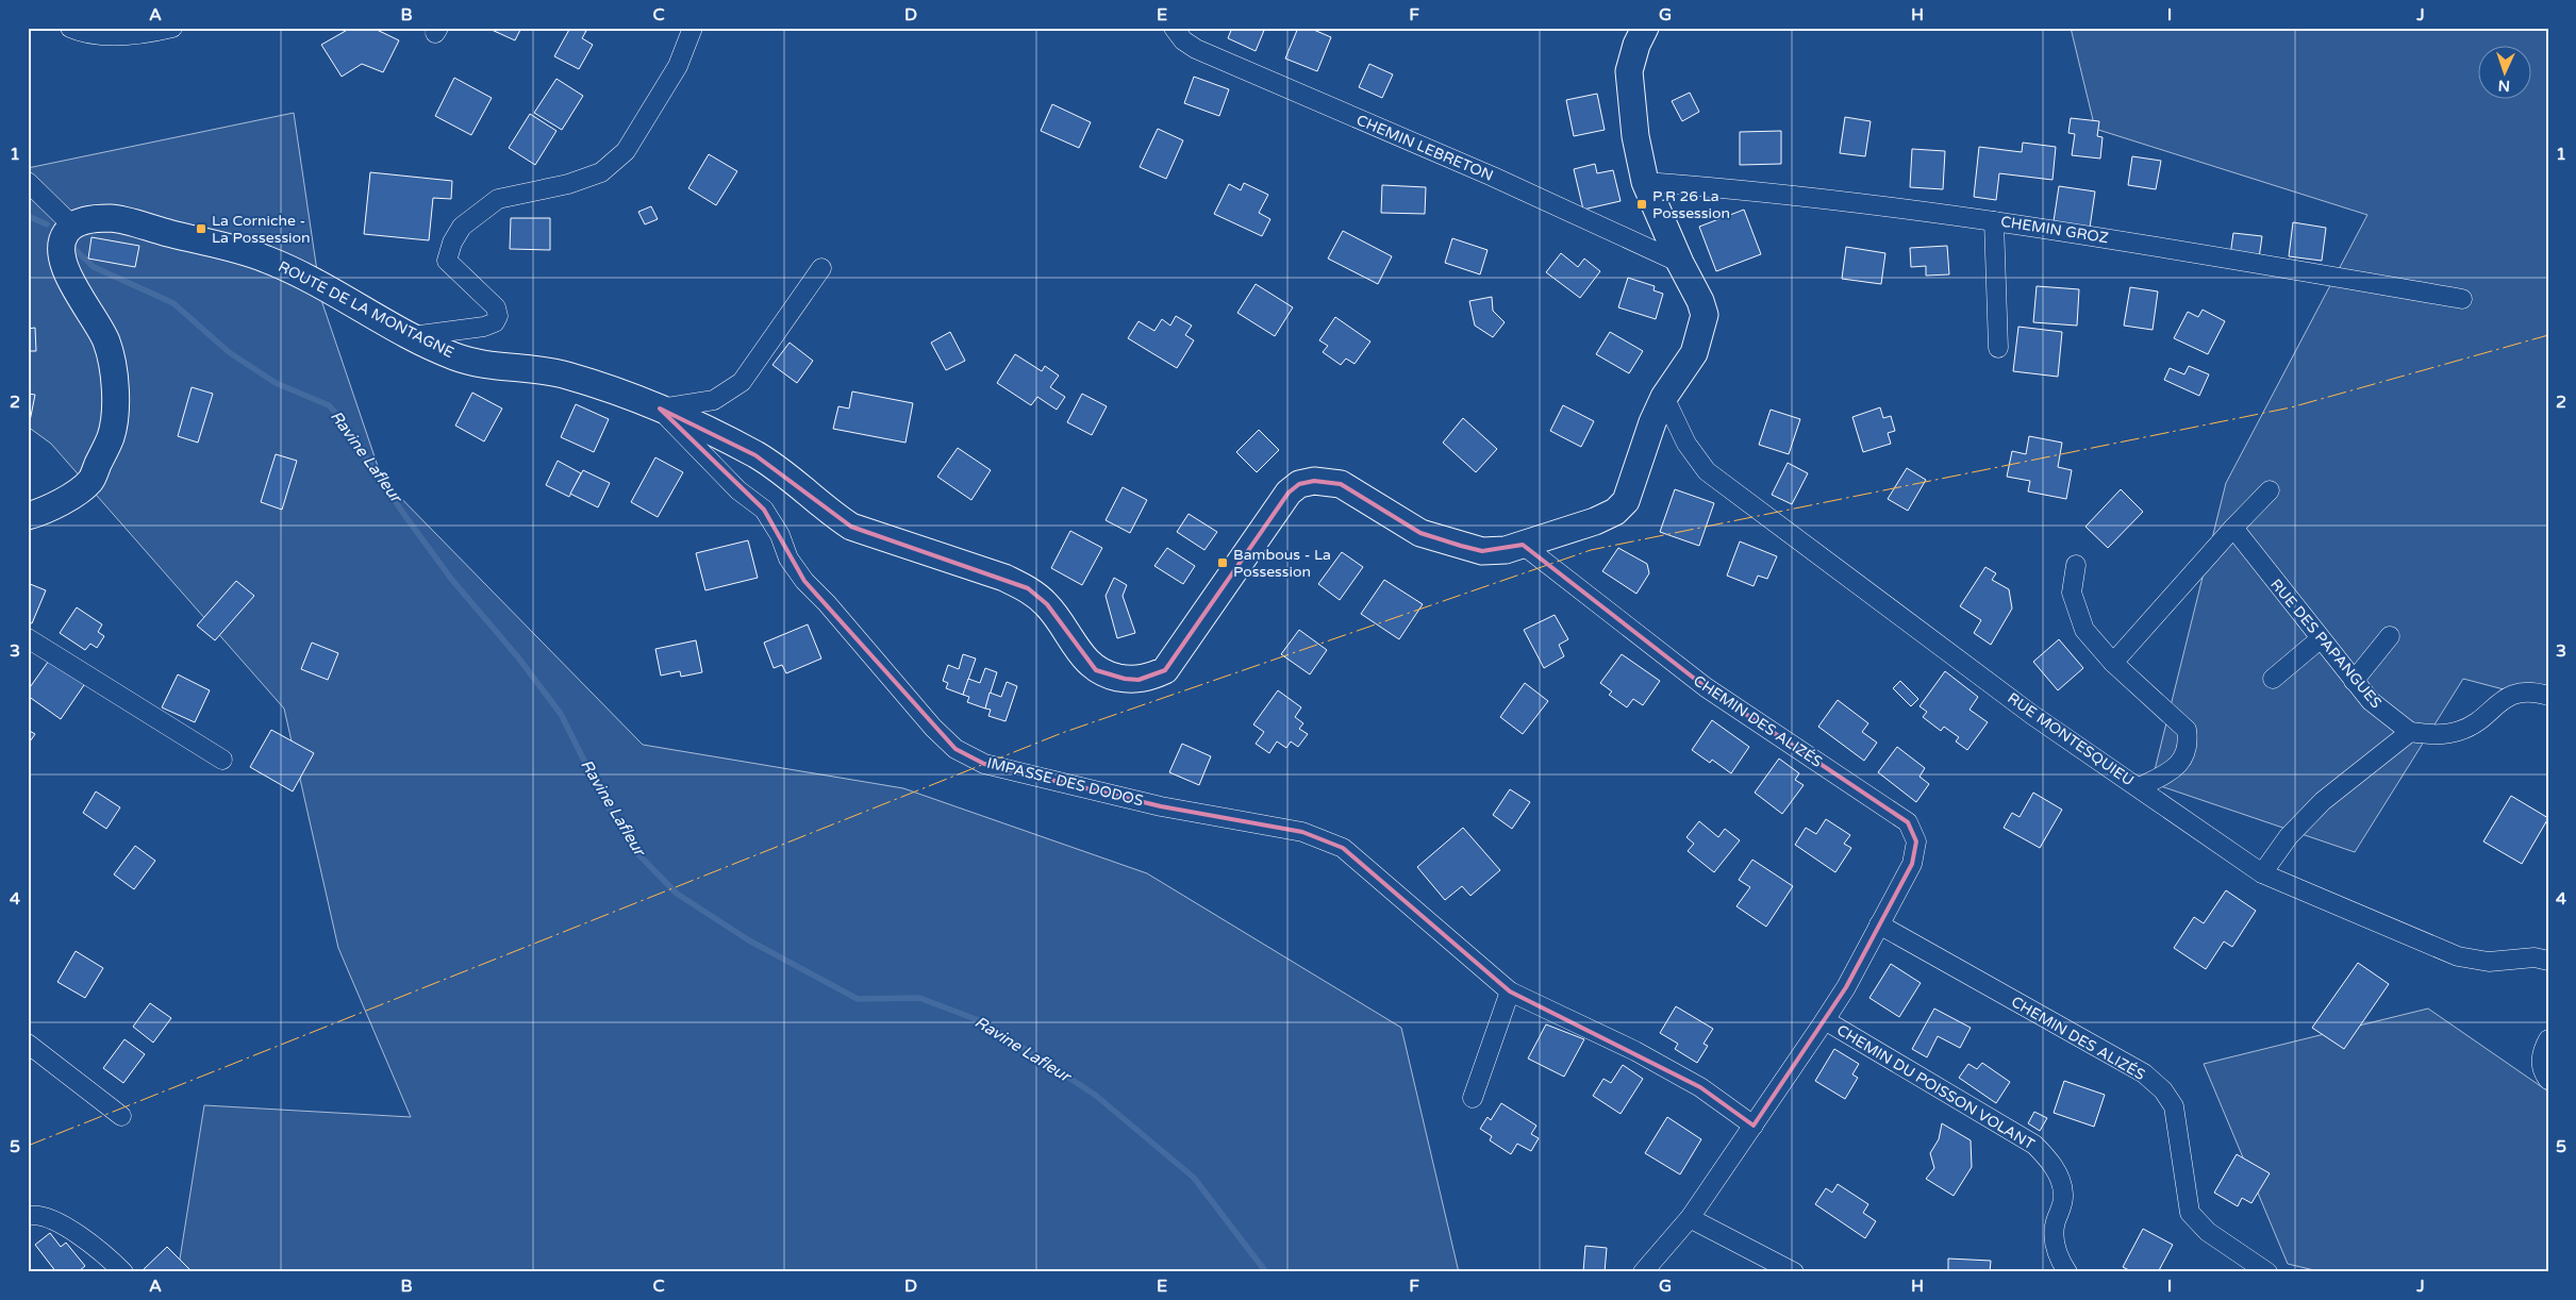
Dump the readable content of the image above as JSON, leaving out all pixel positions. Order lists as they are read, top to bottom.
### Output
{
  "streets": {
    "main road": ["ROUTE DE LA MONTAGNE"],
    "street": [
      "CHEMIN LEBRETON",
      "CHEMIN GROZ",
      "RUE DES PAPANGUES",
      "CHEMIN DES ALIZÉS",
      "RUE MONTESQUIEU",
      "IMPASSE DES DODOS",
      "CHEMIN DU POISSON VOLANT"
    ]
  },
  "crossings": [
    ["CHEMIN LEBRETON", "ROUTE DE LA MONTAGNE"],
    ["CHEMIN GROZ", "ROUTE DE LA MONTAGNE"],
    ["ROUTE DE LA MONTAGNE", "CHEMIN DES ALIZÉS"],
    ["ROUTE DE LA MONTAGNE", "RUE MONTESQUIEU"],
    ["ROUTE DE LA MONTAGNE", "IMPASSE DES DODOS"],
    ["CHEMIN DES ALIZÉS", "IMPASSE DES DODOS"],
    ["CHEMIN DES ALIZÉS", "CHEMIN DU POISSON VOLANT"]
  ],
  "water": ["Ravine Lafleur"],
  "places": {
    "transit": ["P.R 26 La Possession", "La Corniche - La Possession", "Bambous - La Possession"]
  },
  "north": "bottom",
  "grid": {
    "columns": [
      "A",
      "B",
      "C",
      "D",
      "E",
      "F",
      "G",
      "H",
      "I",
      "J"
    ],
    "rows": [
      "1",
      "2",
      "3",
      "4",
      "5"
    ]
  }
}
